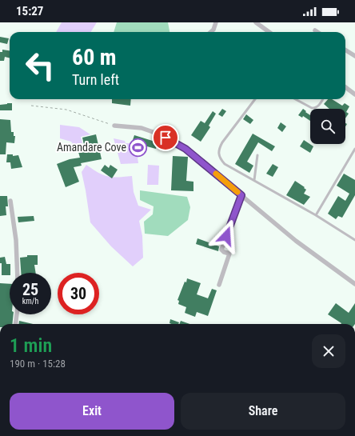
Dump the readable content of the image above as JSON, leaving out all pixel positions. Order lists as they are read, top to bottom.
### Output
{
  "places": {
    "sports": ["Amandare Cove"]
  },
  "page": {
    "status": "15:27",
    "turn": ["60 m", "Turn left"],
    "speed": "25 km/h",
    "limit": "30",
    "heading": ["1 min", "190 m · 15:28"],
    "buttons": ["Exit", "Share"]
  }
}
